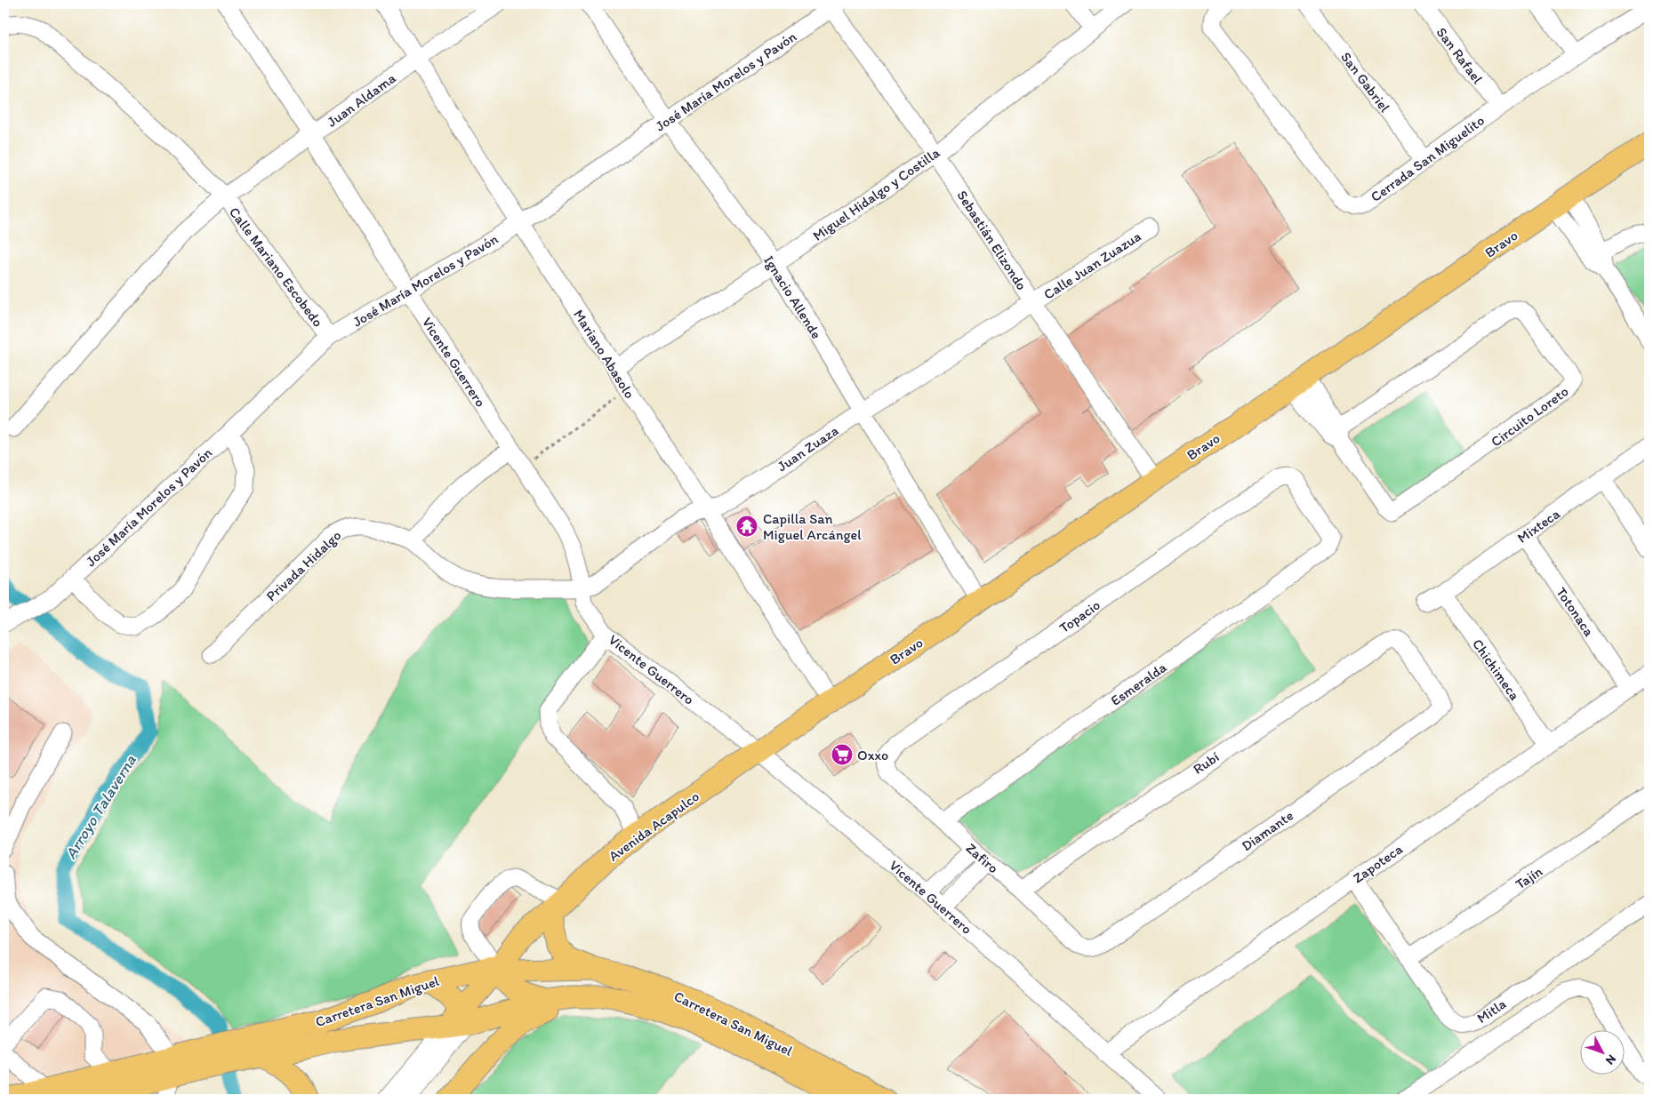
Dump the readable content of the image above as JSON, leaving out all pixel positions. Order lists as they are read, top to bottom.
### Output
{
  "streets": {
    "main road": ["Bravo", "Avenida Acapulco", "Carretera San Miguel"],
    "street": [
      "San Rafael",
      "José María Morelos y Pavón",
      "San Gabriel",
      "Juan Aldama",
      "Cerrada San Miguelito",
      "Miguel Hidalgo y Costilla",
      "Sebastián Elizondo",
      "Calle Juan Zuazua",
      "Calle Mariano Escobedo",
      "Ignacio Allende",
      "Mariano Abasolo",
      "Vicente Guerrero",
      "Circuito Loreto",
      "Juan Zuaza",
      "Mixteca",
      "Privada Hidalgo",
      "Totonaca",
      "Topacio",
      "Chichimeca",
      "Esmeralda",
      "Rubí",
      "Diamante",
      "Zafiro",
      "Zapoteca",
      "Tajín",
      "Mitla"
    ]
  },
  "crossings": [
    ["San Rafael", "Cerrada San Miguelito"],
    ["José María Morelos y Pavón", "Sebastián Elizondo"],
    ["José María Morelos y Pavón", "Calle Mariano Escobedo"],
    ["José María Morelos y Pavón", "Ignacio Allende"],
    ["José María Morelos y Pavón", "Mariano Abasolo"],
    ["José María Morelos y Pavón", "Vicente Guerrero"],
    ["San Gabriel", "Cerrada San Miguelito"],
    ["Juan Aldama", "Calle Mariano Escobedo"],
    ["Juan Aldama", "Mariano Abasolo"],
    ["Juan Aldama", "Vicente Guerrero"],
    ["Miguel Hidalgo y Costilla", "Sebastián Elizondo"],
    ["Miguel Hidalgo y Costilla", "Ignacio Allende"],
    ["Miguel Hidalgo y Costilla", "Mariano Abasolo"],
    ["Sebastián Elizondo", "Bravo"],
    ["Sebastián Elizondo", "Calle Juan Zuazua"],
    ["Sebastián Elizondo", "Juan Zuaza"],
    ["Bravo", "Ignacio Allende"],
    ["Bravo", "Mariano Abasolo"],
    ["Bravo", "Vicente Guerrero"],
    ["Bravo", "Avenida Acapulco"],
    ["Calle Juan Zuazua", "Juan Zuaza"],
    ["Ignacio Allende", "Juan Zuaza"],
    ["Mariano Abasolo", "Juan Zuaza"],
    ["Vicente Guerrero", "Juan Zuaza"],
    ["Vicente Guerrero", "Avenida Acapulco"],
    ["Vicente Guerrero", "Zapoteca"],
    ["Mixteca", "Totonaca"],
    ["Mixteca", "Chichimeca"],
    ["Totonaca", "Zapoteca"],
    ["Topacio", "Esmeralda"],
    ["Topacio", "Zafiro"],
    ["Chichimeca", "Zapoteca"],
    ["Esmeralda", "Zafiro"],
    ["Rubí", "Diamante"],
    ["Rubí", "Zafiro"],
    ["Avenida Acapulco", "Carretera San Miguel"],
    ["Diamante", "Zafiro"],
    ["Zapoteca", "Mitla"],
    ["Tajín", "Mitla"]
  ],
  "water": ["Arroyo Talaverna"],
  "places": {
    "temple": ["Capilla San Miguel Arcángel"],
    "supermarket": ["Oxxo"]
  },
  "north": "bottom right"
}
